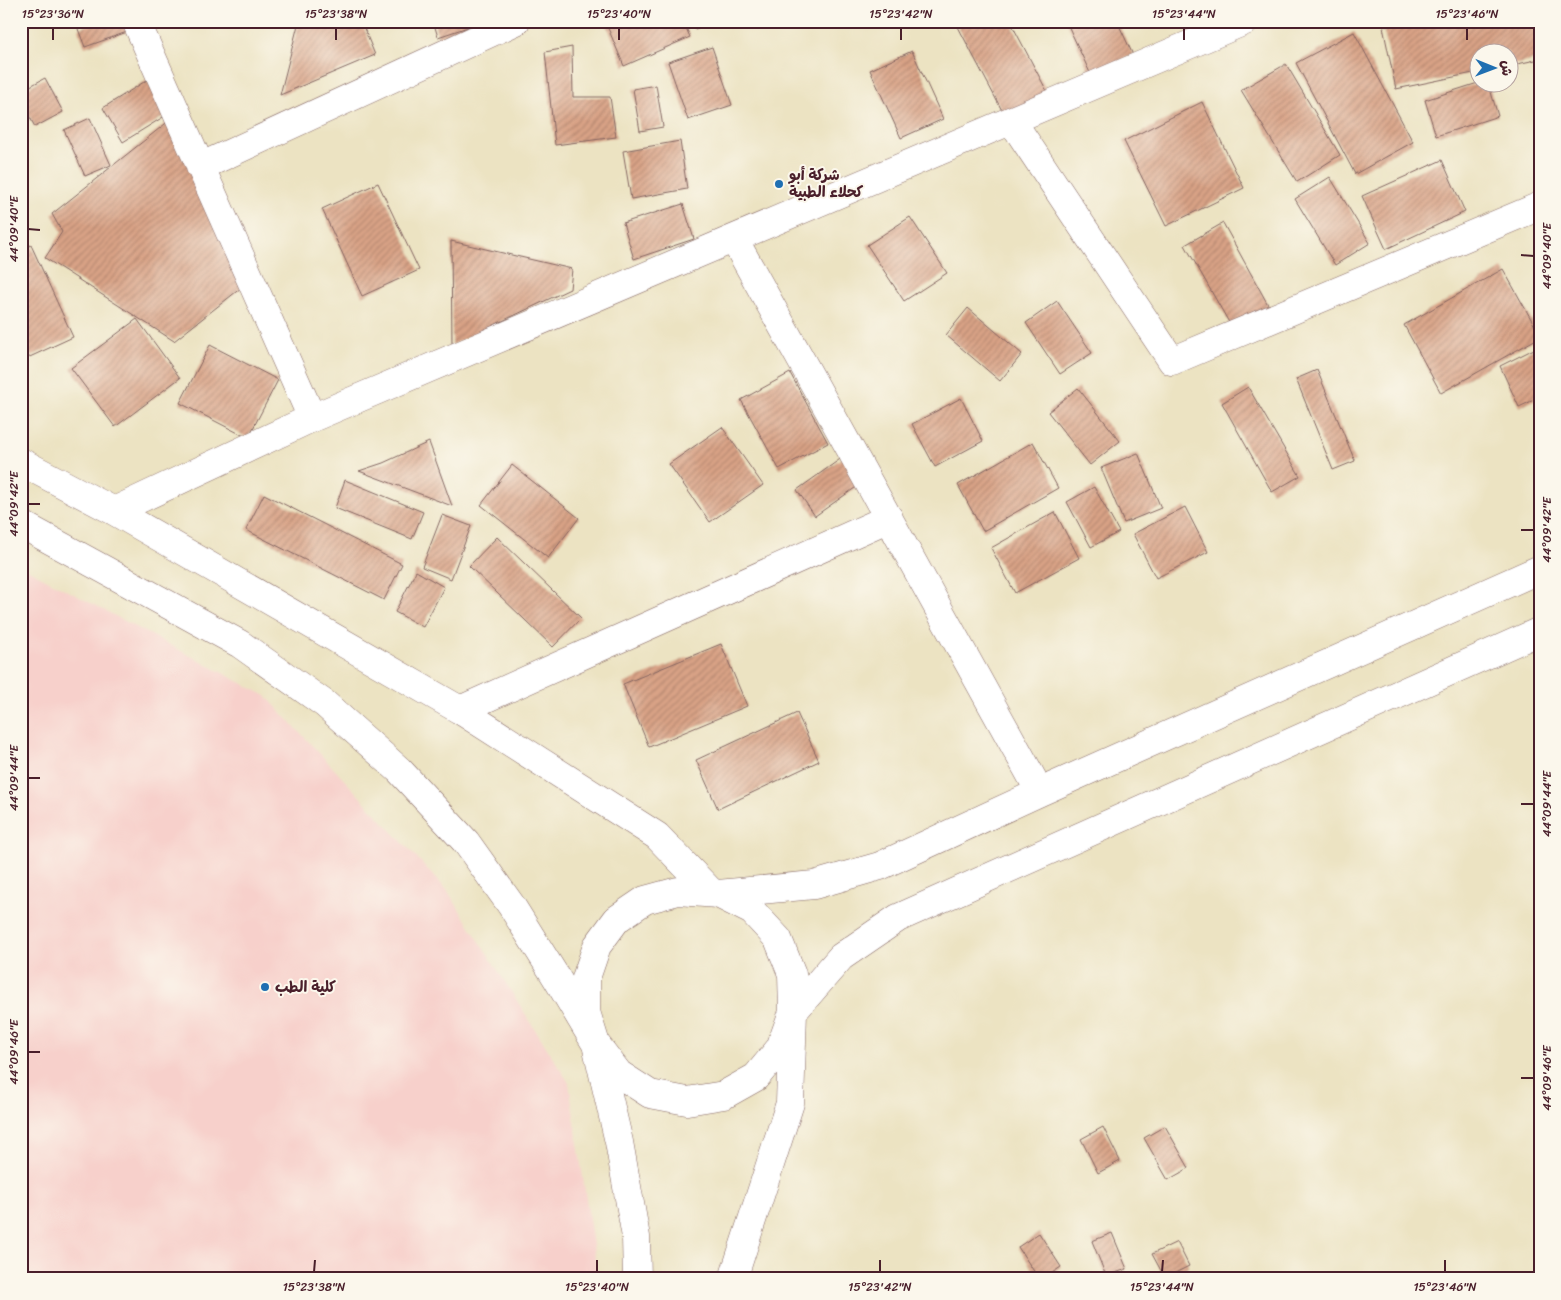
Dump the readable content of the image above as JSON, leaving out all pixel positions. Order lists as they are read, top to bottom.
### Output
{
  "places": ["شركة أبو كحلاء الطبية", "كلية الطب"],
  "north": "right",
  "coordinates": [
    "15°23'36\"N",
    "15°23'38\"N",
    "15°23'40\"N",
    "15°23'42\"N",
    "15°23'44\"N",
    "15°23'46\"N",
    "44°09'40\"E",
    "44°09'42\"E",
    "44°09'44\"E",
    "44°09'46\"E"
  ]
}
